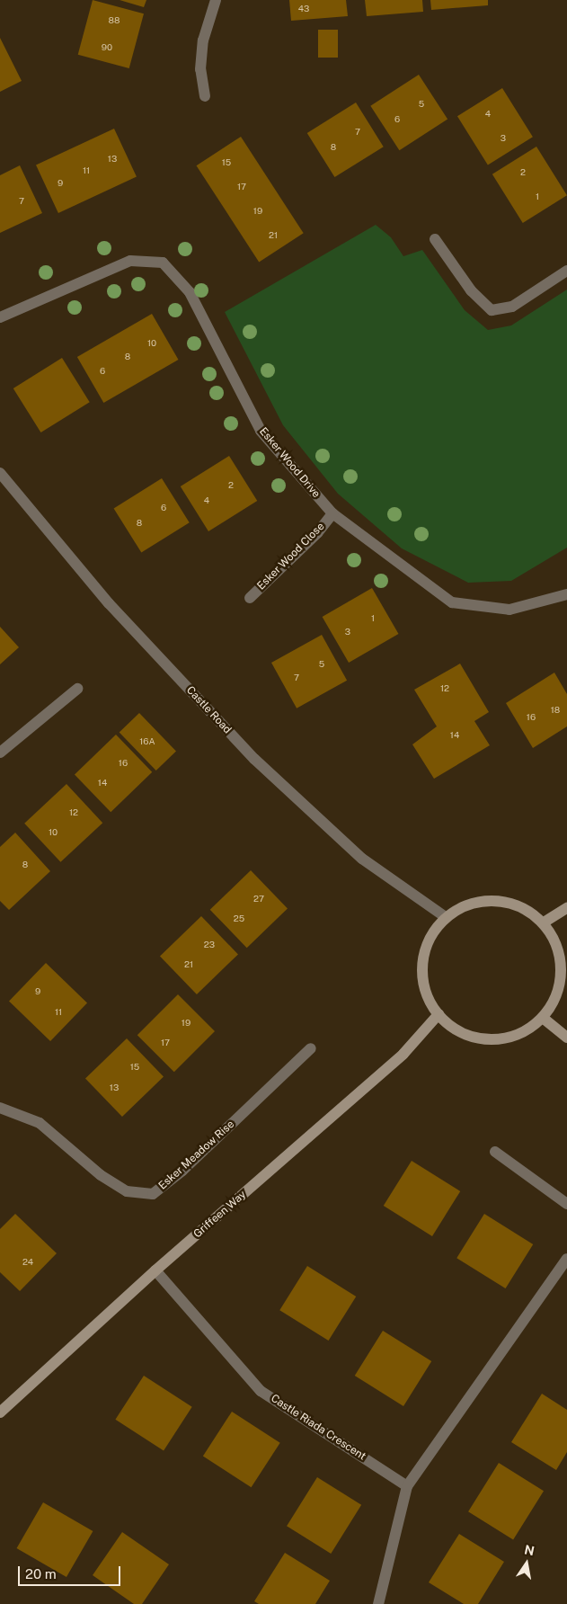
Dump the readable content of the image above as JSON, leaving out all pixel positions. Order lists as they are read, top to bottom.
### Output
{
  "streets": {
    "street": [
      "Esker Wood Drive",
      "Esker Wood Close",
      "Castle Road",
      "Esker Meadow Rise",
      "Griffeen Way",
      "Castle Riada Crescent"
    ]
  },
  "crossings": [
    ["Esker Wood Drive", "Esker Wood Close"],
    ["Castle Road", "Griffeen Way"],
    ["Griffeen Way", "Castle Riada Crescent"]
  ],
  "house_numbers": [
    "43",
    "88",
    "90",
    "5",
    "4",
    "6",
    "7",
    "3",
    "8",
    "13",
    "15",
    "11",
    "2",
    "9",
    "17",
    "1",
    "7",
    "19",
    "21",
    "10",
    "8",
    "6",
    "2",
    "4",
    "6",
    "8",
    "1",
    "3",
    "5",
    "7",
    "12",
    "18",
    "16",
    "14",
    "16A",
    "16",
    "14",
    "12",
    "10",
    "8",
    "27",
    "25",
    "23",
    "21",
    "9",
    "11",
    "19",
    "17",
    "15",
    "13",
    "24"
  ],
  "scale_bar": "20 m",
  "north": "top"
}
